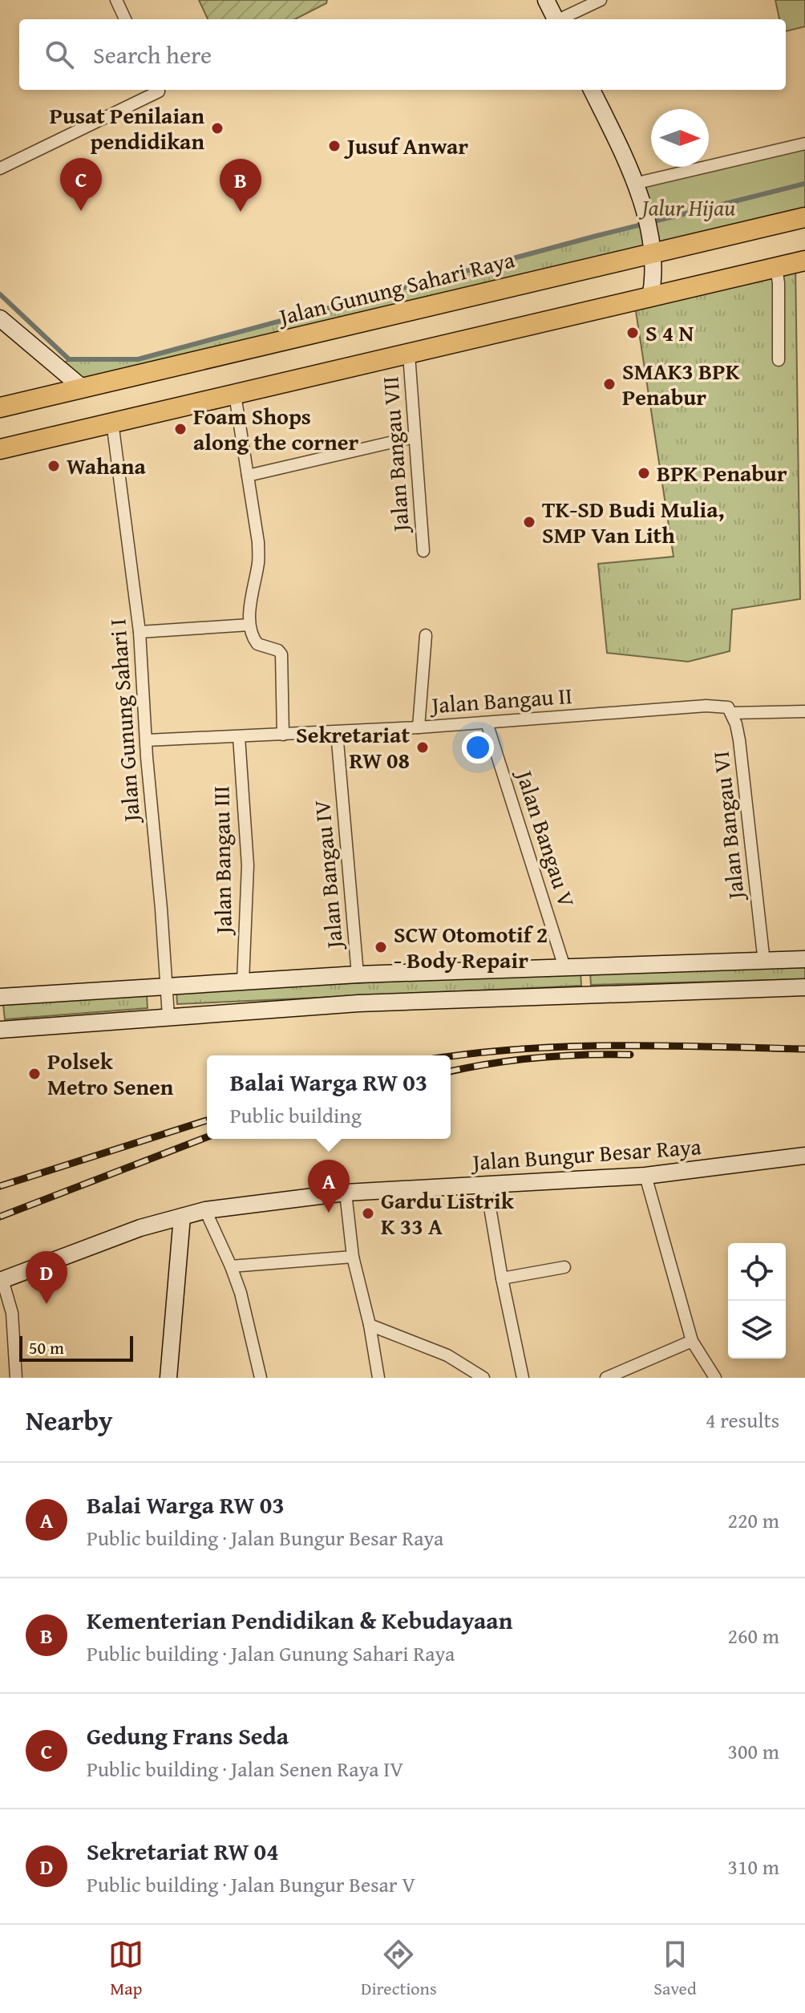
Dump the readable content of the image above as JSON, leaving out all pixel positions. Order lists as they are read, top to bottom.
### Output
{
  "streets": {
    "main road": ["Jalan Gunung Sahari Raya", "Jalan Bungur Besar Raya"],
    "street": [
      "Jalan Bangau VII",
      "Jalan Bangau II",
      "Jalan Gunung Sahari I",
      "Jalan Bangau VI",
      "Jalan Bangau V",
      "Jalan Bangau III",
      "Jalan Bangau IV"
    ]
  },
  "crossings": [
    ["Jalan Bangau II", "Jalan Gunung Sahari I"],
    ["Jalan Bangau II", "Jalan Bangau VI"],
    ["Jalan Bangau II", "Jalan Bangau V"],
    ["Jalan Bangau II", "Jalan Bangau III"],
    ["Jalan Bangau II", "Jalan Bangau IV"]
  ],
  "parks": ["Jalur Hijau"],
  "places": [
    "Pusat Penilaian pendidikan",
    "Jusuf Anwar",
    "S 4 N",
    "SMAK3 BPK Penabur",
    "Foam Shops along the corner",
    "Wahana",
    "BPK Penabur",
    "TK-SD Budi Mulia, SMP Van Lith",
    "Sekretariat RW 08",
    "SCW Otomotif 2 - Body Repair",
    "Polsek Metro Senen",
    "Gardu Listrik K 33 A"
  ],
  "scale_bar": "50 m",
  "north": "right",
  "page": {
    "search": "Search here",
    "pins": [
      "C",
      "B",
      "A",
      "D"
    ],
    "popup": ["Balai Warga RW 03", "Public building"],
    "scale": "50 m",
    "heading": ["Nearby", "4 results"],
    "list": [
      {
        "mark": "A",
        "name": "Balai Warga RW 03",
        "note": "Public building · Jalan Bungur Besar Raya",
        "value": "220 m"
      },
      {
        "mark": "B",
        "name": "Kementerian Pendidikan & Kebudayaan",
        "note": "Public building · Jalan Gunung Sahari Raya",
        "value": "260 m"
      },
      {
        "mark": "C",
        "name": "Gedung Frans Seda",
        "note": "Public building · Jalan Senen Raya IV",
        "value": "300 m"
      },
      {
        "mark": "D",
        "name": "Sekretariat RW 04",
        "note": "Public building · Jalan Bungur Besar V",
        "value": "310 m"
      }
    ],
    "nav": ["Map", "Directions", "Saved"]
  }
}
